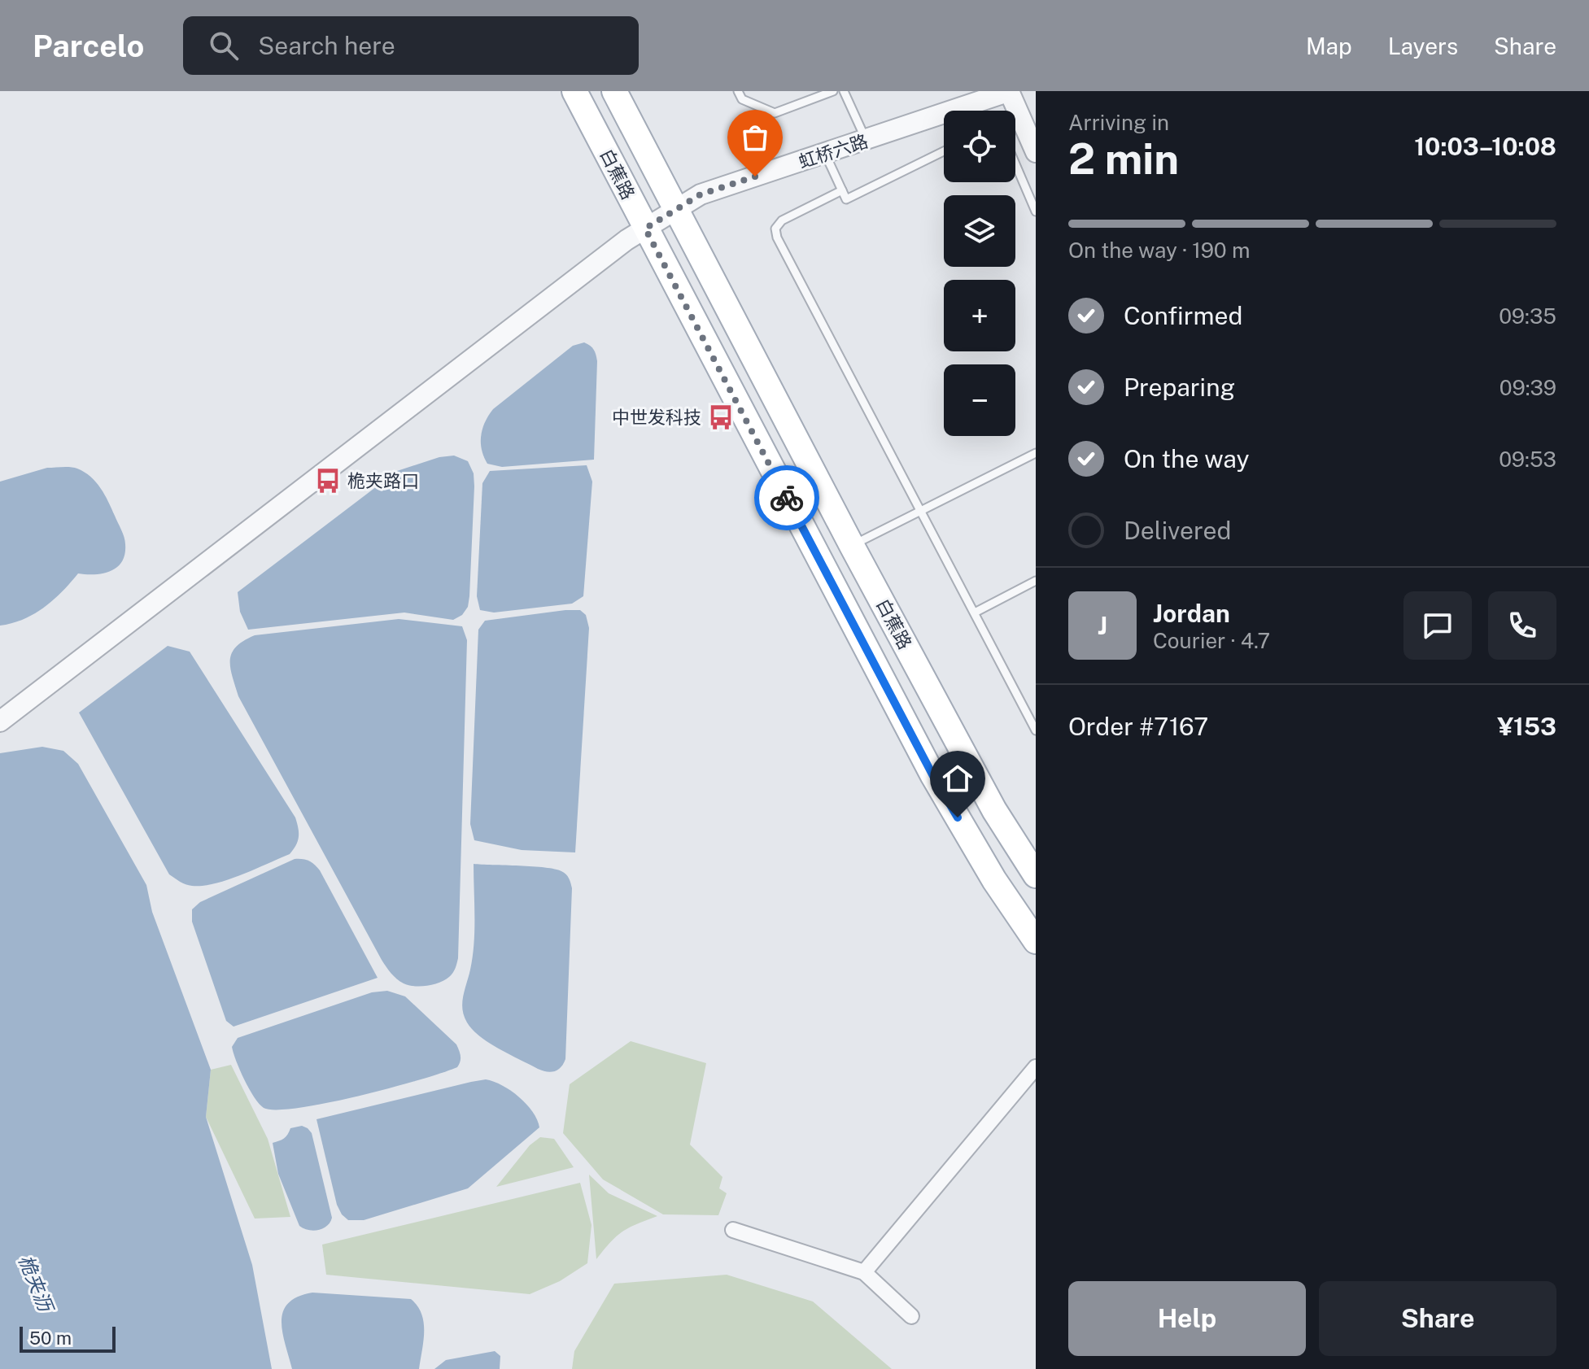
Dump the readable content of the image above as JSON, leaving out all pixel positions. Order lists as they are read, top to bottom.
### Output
{
  "streets": {
    "main road": ["白蕉路"],
    "street": ["虹桥六路"]
  },
  "crossings": [
    ["虹桥六路", "白蕉路"]
  ],
  "water": ["桅夹沥"],
  "places": {
    "bus stop": ["中世发科技", "桅夹路口"]
  },
  "scale_bar": "50 m",
  "page": {
    "header": "Parcelo",
    "search": "Search here",
    "nav": ["Map", "Layers", "Share"],
    "heading": ["2 min", "Arriving in", "10:03–10:08"],
    "panel": [
      "Jordan",
      "Courier · 4.7",
      "Order #7167",
      "¥153"
    ],
    "map_buttons": ["+", "−"],
    "bar": "On the way · 190 m",
    "list": [
      ["Confirmed", "09:35"],
      ["Preparing", "09:39"],
      ["On the way", "09:53"],
      "Delivered"
    ],
    "round": "J",
    "buttons": ["Help", "Share"],
    "scale": "50 m"
  }
}
